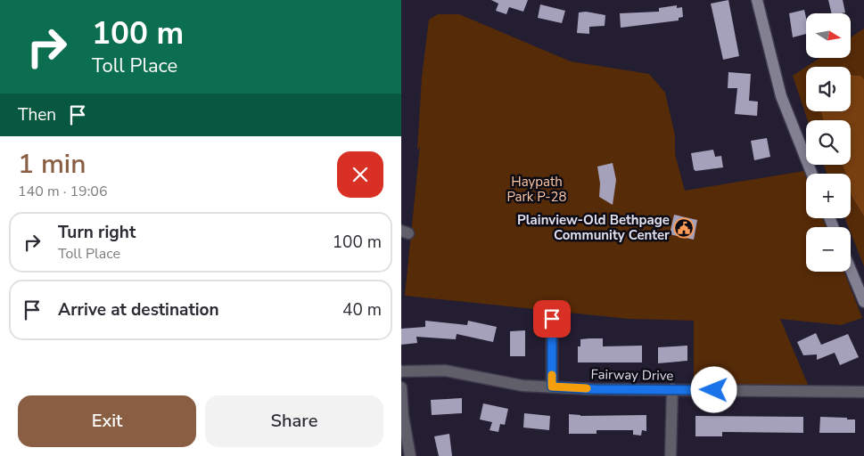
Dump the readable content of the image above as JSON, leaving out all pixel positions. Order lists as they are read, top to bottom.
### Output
{
  "streets": {
    "street": ["Fairway Drive"]
  },
  "parks": ["Haypath Park P-28"],
  "places": {
    "public building": ["Plainview-Old Bethpage Community Center"]
  },
  "north": "right",
  "page": {
    "turn": ["100 m", "Toll Place"],
    "map_buttons": ["+", "−"],
    "then": "Then",
    "heading": ["1 min", "140 m · 19:06"],
    "list": [
      {
        "name": "Turn right",
        "note": "Toll Place",
        "value": "100 m"
      },
      {
        "name": "Arrive at destination",
        "value": "40 m"
      }
    ],
    "buttons": ["Exit", "Share"]
  }
}
